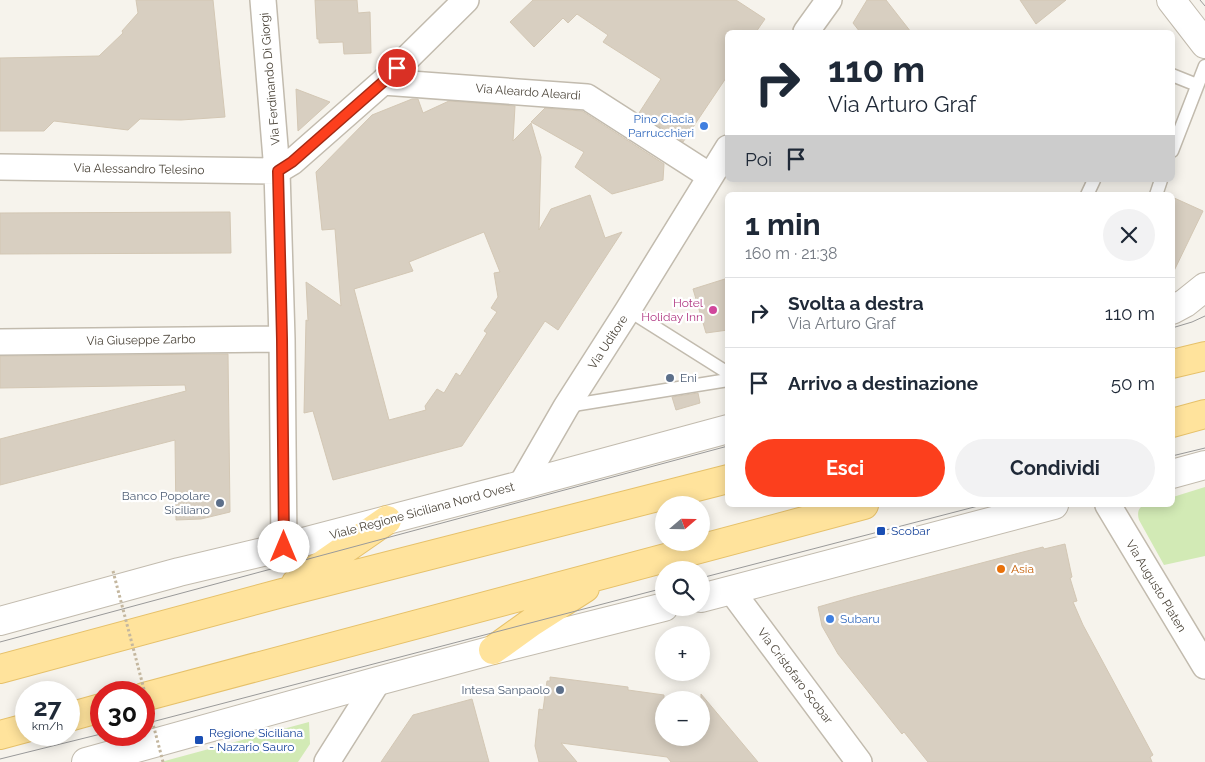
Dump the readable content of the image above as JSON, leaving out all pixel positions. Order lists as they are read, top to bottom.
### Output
{
  "streets": {
    "street": [
      "Via Ferdinando Di Giorgi",
      "Via Aleardo Aleardi",
      "Via Alessandro Telesino",
      "Via Giuseppe Zarbo",
      "Via Uditore",
      "Viale Regione Siciliana Nord Ovest",
      "Via Augusto Platen",
      "Via Cristofaro Scobar"
    ]
  },
  "crossings": [
    ["Via Ferdinando Di Giorgi", "Via Alessandro Telesino"],
    ["Via Ferdinando Di Giorgi", "Via Giuseppe Zarbo"],
    ["Via Ferdinando Di Giorgi", "Viale Regione Siciliana Nord Ovest"],
    ["Via Aleardo Aleardi", "Via Uditore"],
    ["Via Uditore", "Viale Regione Siciliana Nord Ovest"]
  ],
  "places": {
    "other": [
      "Pino Ciacia Parrucchieri",
      "Hotel Holiday Inn",
      "Eni",
      "Banco Popolare Siciliano",
      "Asia",
      "Subaru",
      "Intesa Sanpaolo"
    ],
    "transit": ["Scobar", "Regione Siciliana - Nazario Sauro"]
  },
  "north": "right",
  "page": {
    "turn": ["110 m", "Via Arturo Graf"],
    "then": "Poi",
    "heading": ["1 min", "160 m · 21:38"],
    "list": [
      {
        "name": "Svolta a destra",
        "note": "Via Arturo Graf",
        "value": "110 m"
      },
      {
        "name": "Arrivo a destinazione",
        "value": "50 m"
      }
    ],
    "buttons": ["Esci", "Condividi"],
    "map_buttons": ["+", "−"],
    "speed": "27 km/h",
    "limit": "30"
  }
}
